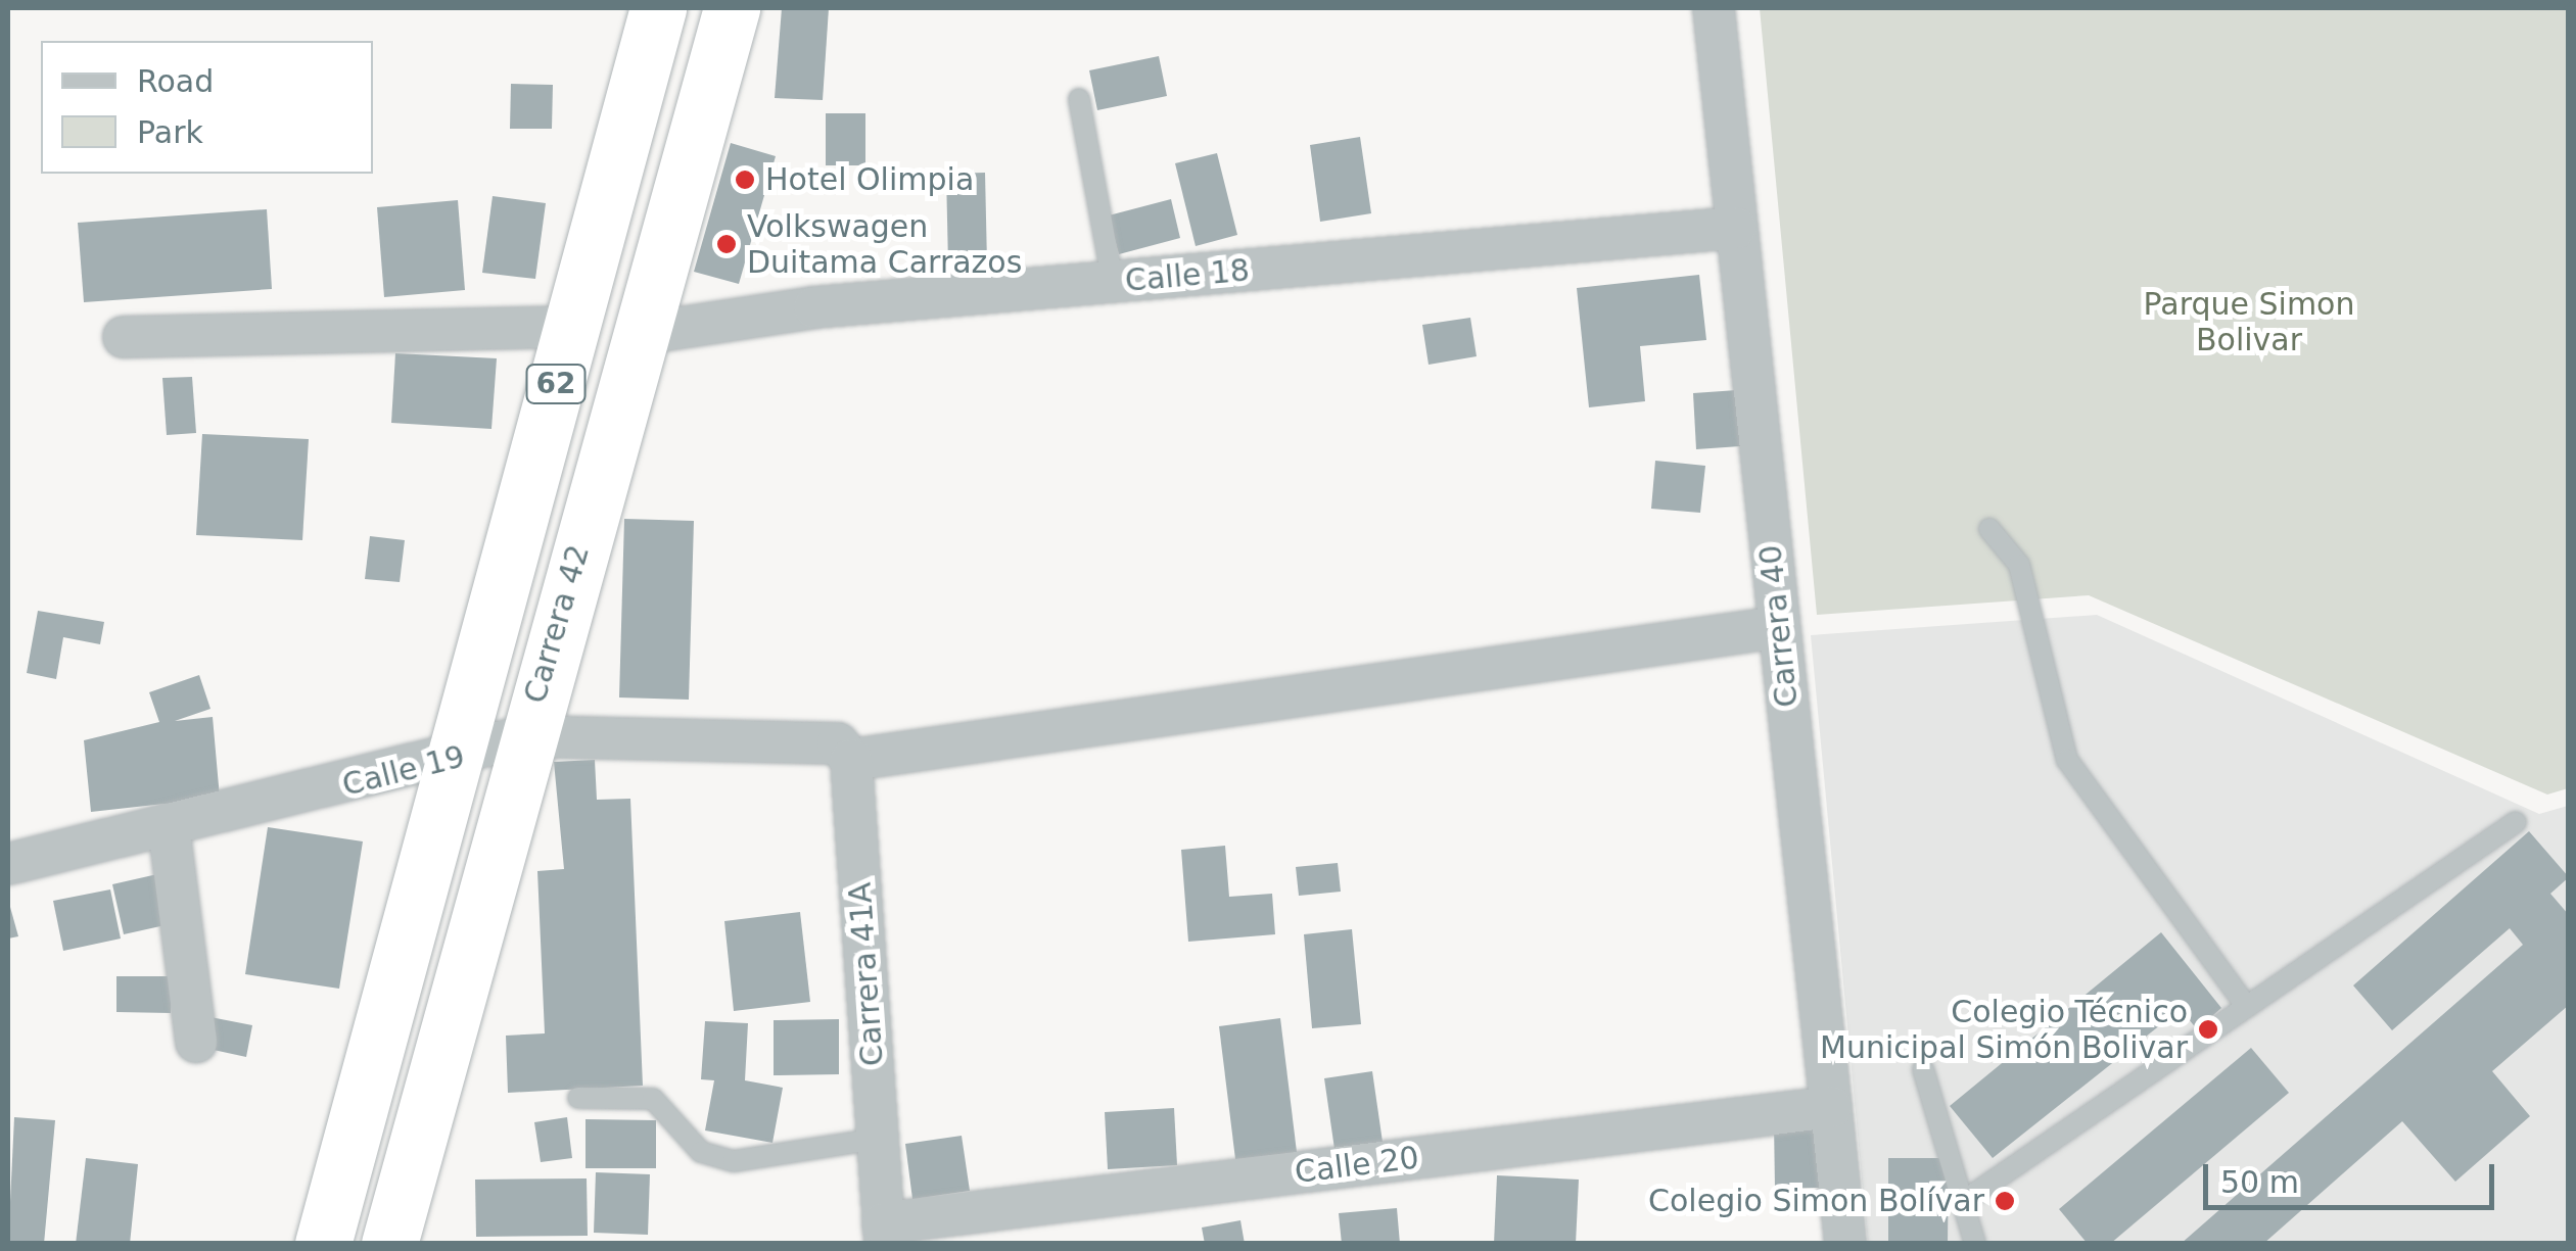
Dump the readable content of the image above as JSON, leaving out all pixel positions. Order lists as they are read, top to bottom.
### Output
{
  "streets": {
    "highway": ["62", "Carrera 42"],
    "street": [
      "Calle 18",
      "Carrera 40",
      "Calle 19",
      "Carrera 41A",
      "Calle 20"
    ]
  },
  "crossings": [
    ["Calle 18", "Carrera 42"],
    ["Calle 18", "Carrera 40"],
    ["Carrera 42", "Calle 19"],
    ["Carrera 40", "Calle 20"],
    ["Calle 19", "Carrera 41A"],
    ["Carrera 41A", "Calle 20"]
  ],
  "parks": ["Parque Simon Bolivar"],
  "places": [
    "Hotel Olimpia",
    "Volkswagen Duitama Carrazos",
    "Colegio Técnico Municipal Simón Bolivar",
    "Colegio Simon Bolívar"
  ],
  "legend": ["Road", "Park"],
  "scale_bar": "50 m"
}
